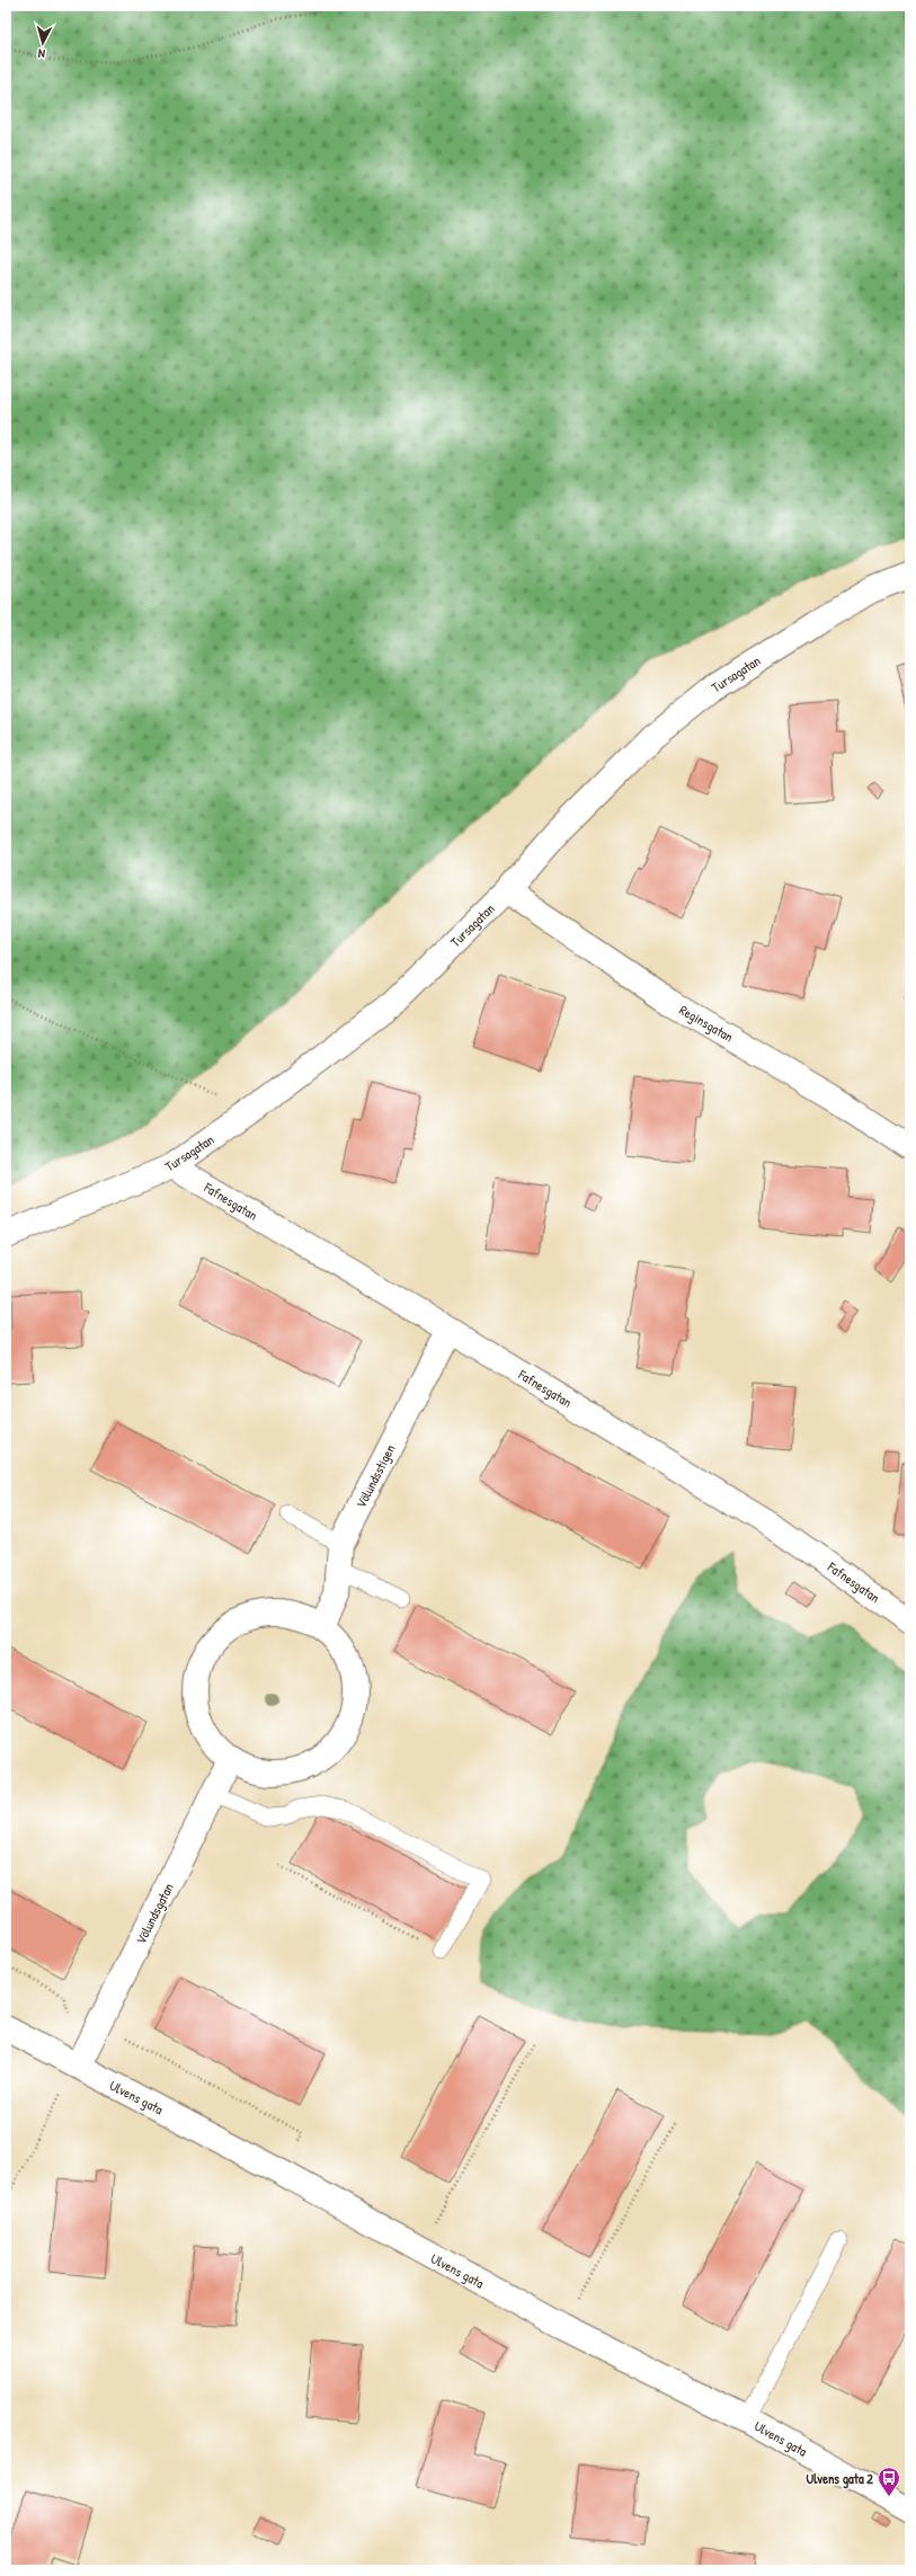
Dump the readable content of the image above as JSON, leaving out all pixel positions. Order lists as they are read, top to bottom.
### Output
{
  "streets": {
    "street": [
      "Tursagatan",
      "Reginsgatan",
      "Fafnesgatan",
      "Völundsstigen",
      "Völundsgatan",
      "Ulvens gata"
    ]
  },
  "crossings": [
    ["Tursagatan", "Reginsgatan"],
    ["Tursagatan", "Fafnesgatan"],
    ["Fafnesgatan", "Völundsstigen"],
    ["Völundsstigen", "Völundsgatan"],
    ["Völundsgatan", "Ulvens gata"]
  ],
  "places": {
    "bus stop": ["Ulvens gata 2"]
  },
  "north": "bottom"
}
